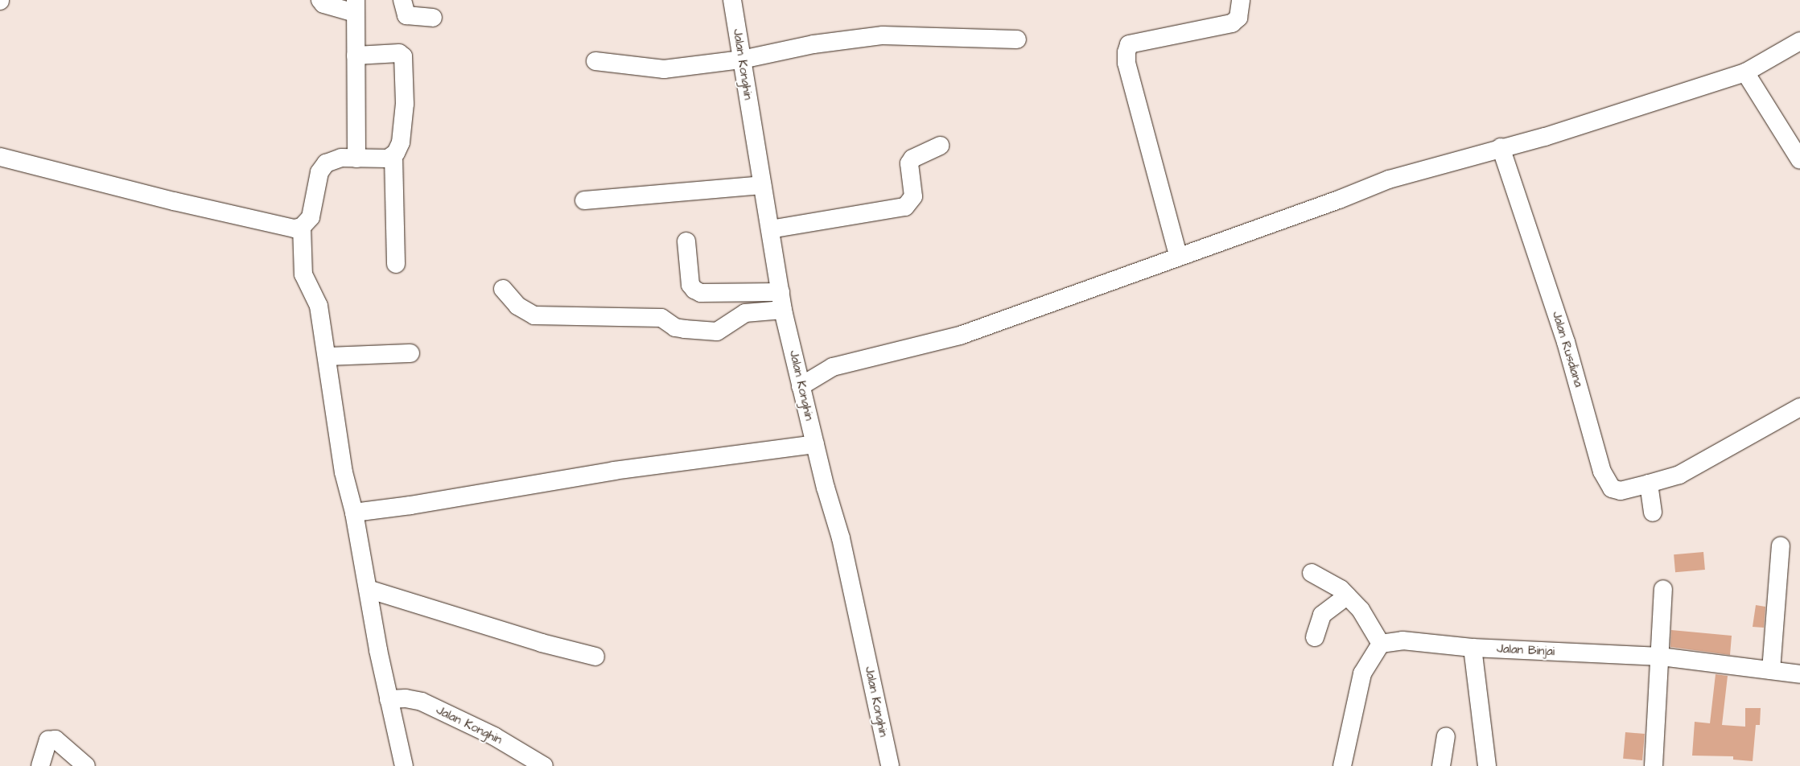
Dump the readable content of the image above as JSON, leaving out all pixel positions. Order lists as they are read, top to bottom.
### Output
{
  "streets": {
    "street": ["Jalan Konghin", "Jalan Rusdiana", "Jalan Binjai"]
  }
}
